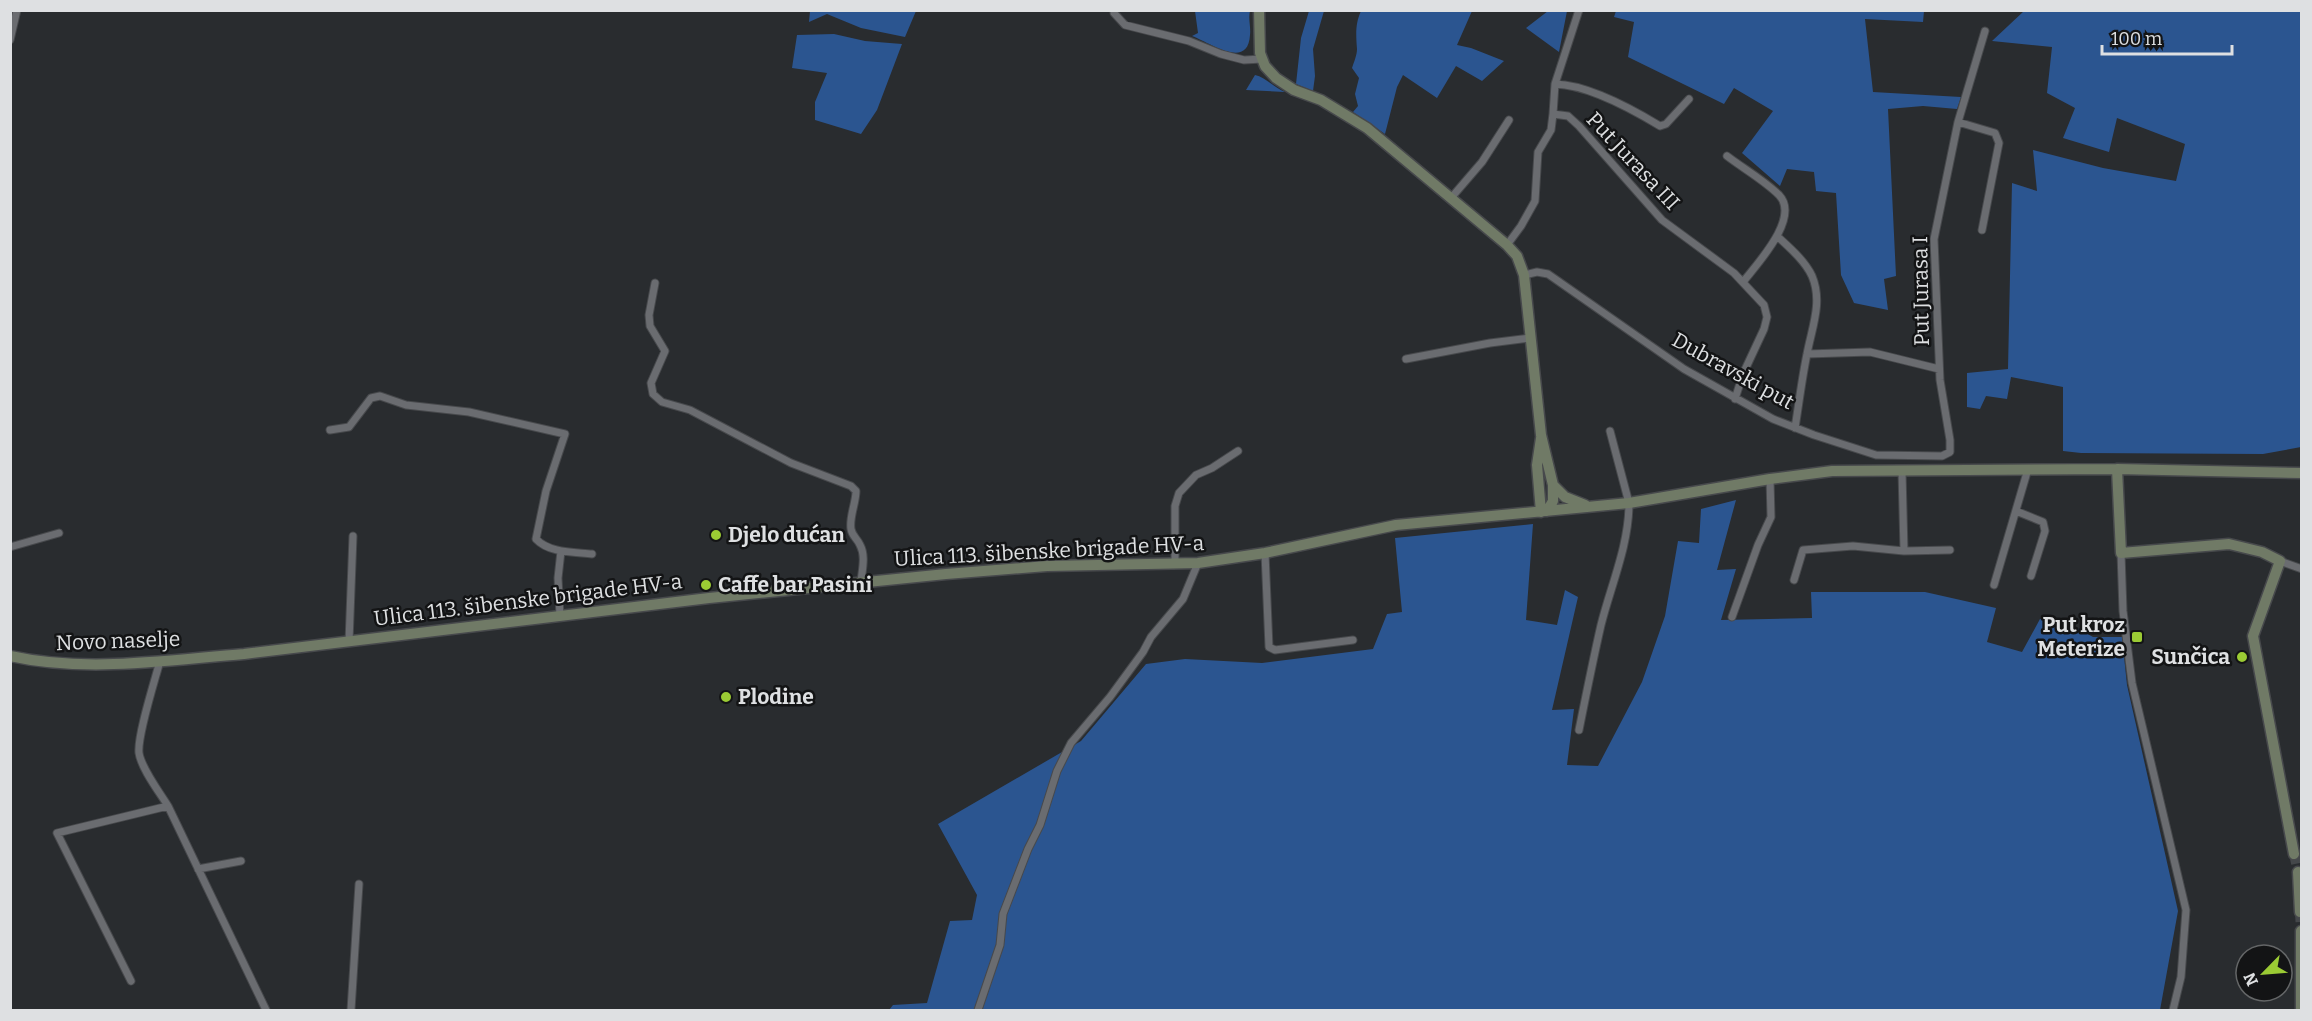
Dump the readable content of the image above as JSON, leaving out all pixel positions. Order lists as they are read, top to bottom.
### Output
{
  "streets": {
    "main road": ["Ulica 113. šibenske brigade HV-a", "Novo naselje"],
    "street": ["Put Jurasa III", "Put Jurasa I", "Dubravski put"]
  },
  "crossings": [
    ["Put Jurasa III", "Dubravski put"],
    ["Put Jurasa I", "Dubravski put"],
    ["Ulica 113. šibenske brigade HV-a", "Novo naselje"]
  ],
  "places": {
    "other": [
      "Djelo dućan",
      "Caffe bar Pasini",
      "Sunčica",
      "Plodine"
    ],
    "transit": ["Put kroz Meterize"]
  },
  "scale_bar": "100 m",
  "north": "bottom left"
}
